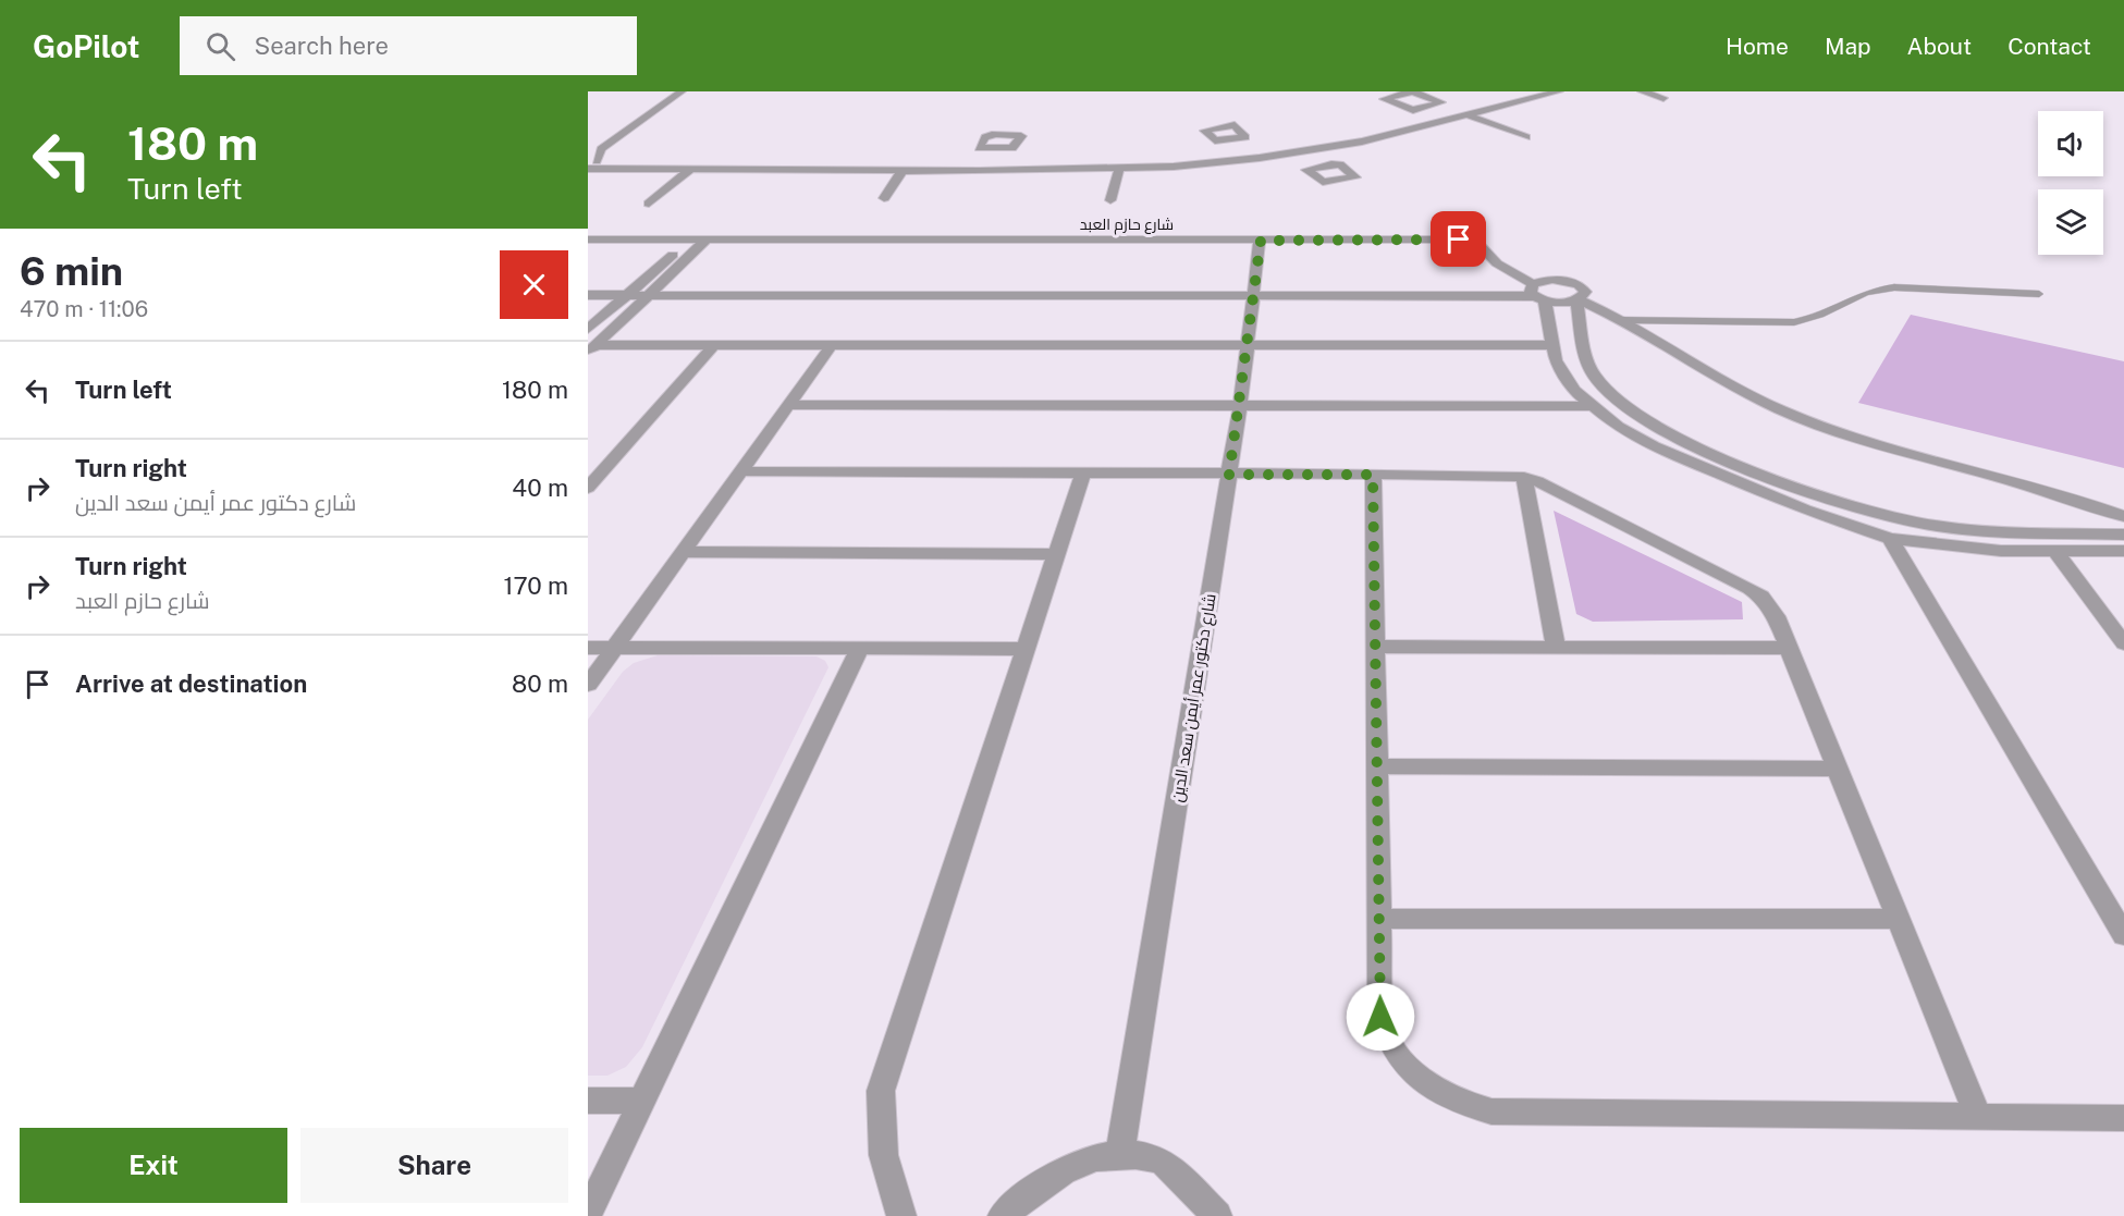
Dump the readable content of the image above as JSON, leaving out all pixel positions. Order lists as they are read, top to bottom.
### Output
{
  "streets": {
    "street": ["شارع حازم العبد", "شارع دكتور عمر أيمن سعد الدين"]
  },
  "crossings": [
    ["شارع حازم العبد", "شارع دكتور عمر أيمن سعد الدين"]
  ],
  "page": {
    "header": "GoPilot",
    "search": "Search here",
    "nav": [
      "Home",
      "Map",
      "About",
      "Contact"
    ],
    "turn": ["180 m", "Turn left"],
    "heading": ["6 min", "470 m · 11:06"],
    "list": [
      {
        "name": "Turn left",
        "value": "180 m"
      },
      {
        "name": "Turn right",
        "note": "شارع دكتور عمر أيمن سعد الدين",
        "value": "40 m"
      },
      {
        "name": "Turn right",
        "note": "شارع حازم العبد",
        "value": "170 m"
      },
      {
        "name": "Arrive at destination",
        "value": "80 m"
      }
    ],
    "buttons": ["Exit", "Share"]
  }
}
